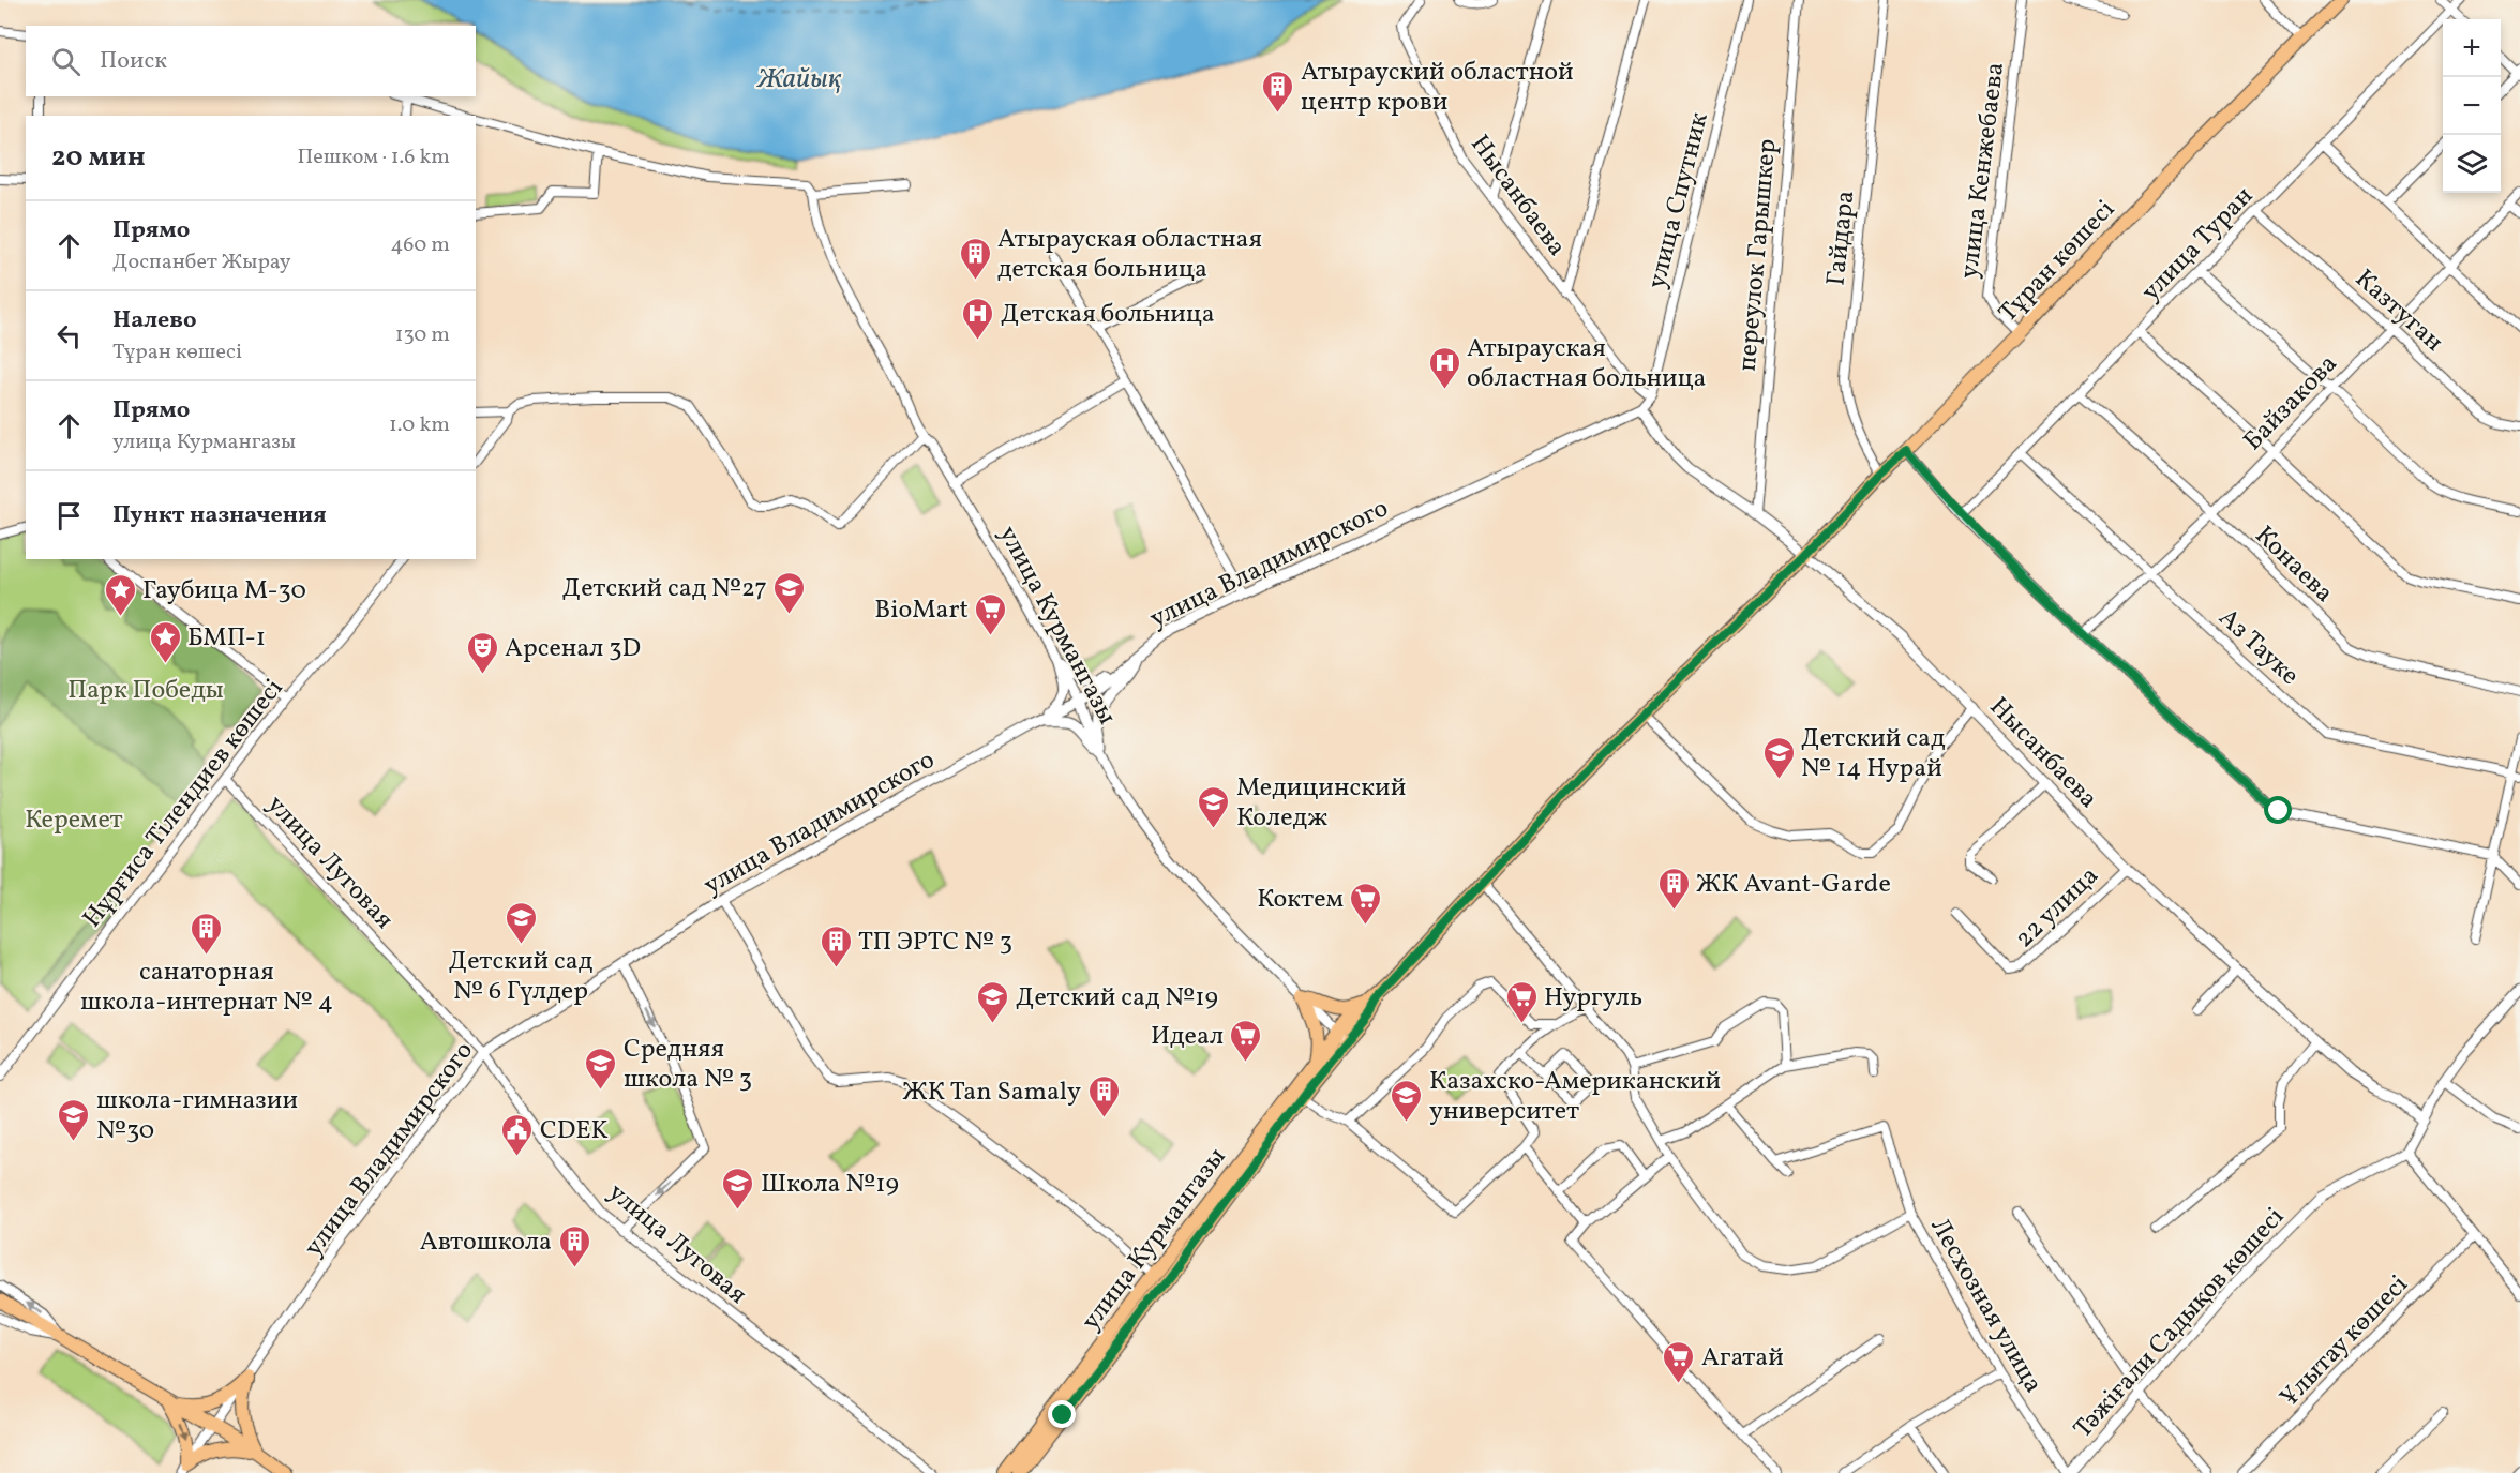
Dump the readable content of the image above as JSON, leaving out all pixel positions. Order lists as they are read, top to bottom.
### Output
{
  "streets": {
    "main road": ["Тұран көшесі", "улица Курмангазы"],
    "street": [
      "улица Кенжебаева",
      "Нысанбаева",
      "улица Спутник",
      "Гайдара",
      "улица Туран",
      "переулок Гарышкер",
      "Казтуган",
      "Байзакова",
      "улица Владимирского",
      "Конаева",
      "Аз Тауке",
      "Нұрғиса Тілендиев көшесі",
      "улица Луговая",
      "22 улица",
      "Лесхозная улица",
      "Тәжіғали Садықов көшесі",
      "Ұлытау көшесi"
    ]
  },
  "crossings": [
    ["улица Кенжебаева", "Тұран көшесі"],
    ["Нысанбаева", "улица Спутник"],
    ["Нысанбаева", "переулок Гарышкер"],
    ["Нысанбаева", "Тұран көшесі"],
    ["Нысанбаева", "улица Владимирского"],
    ["Нысанбаева", "улица Курмангазы"],
    ["Нысанбаева", "22 улица"],
    ["улица Спутник", "улица Владимирского"],
    ["Гайдара", "Тұран көшесі"],
    ["улица Туран", "Казтуган"],
    ["улица Туран", "Конаева"],
    ["улица Туран", "Аз Тауке"],
    ["Тұран көшесі", "улица Курмангазы"],
    ["Казтуган", "Байзакова"],
    ["Байзакова", "Конаева"],
    ["Байзакова", "Аз Тауке"],
    ["улица Владимирского", "улица Курмангазы"],
    ["улица Владимирского", "улица Луговая"],
    ["улица Курмангазы", "Лесхозная улица"],
    ["Нұрғиса Тілендиев көшесі", "улица Луговая"]
  ],
  "water": ["Жайық"],
  "parks": ["Парк Победы", "Керемет"],
  "places": {
    "building": [
      "Атырауский областной центр крови",
      "Атырауская областная детская больница",
      "ЖК Avant-Garde",
      "санаторная школа-интернат № 4",
      "ТП ЭРТС № 3",
      "ЖК Tan Samaly",
      "Автошкола"
    ],
    "hospital": ["Детская больница", "Атырауская областная больница"],
    "school or university": [
      "Детский сад №27",
      "Детский сад № 14 Нурай",
      "Медицинский Коледж",
      "Детский сад № 6 Гүлдер",
      "Детский сад №19",
      "Средняя школа № 3",
      "Казахско-Американский университет",
      "школа-гимназии №30",
      "Школа №19"
    ],
    "place": ["Гаубица М-30", "БМП-1"],
    "supermarket": [
      "BioMart",
      "Коктем",
      "Нургуль",
      "Идеал",
      "Агатай"
    ],
    "theatre": ["Арсенал 3D"],
    "public building": ["CDEK"]
  },
  "page": {
    "map_buttons": ["+", "−"],
    "search": "Поиск",
    "heading": ["20 мин", "Пешком · 1.6 km"],
    "list": [
      ["Прямо", "Доспанбет Жырау", "460 m"],
      ["Налево", "Тұран көшесі", "130 m"],
      ["Прямо", "улица Курмангазы", "1.0 km"],
      "Пункт назначения"
    ]
  }
}
